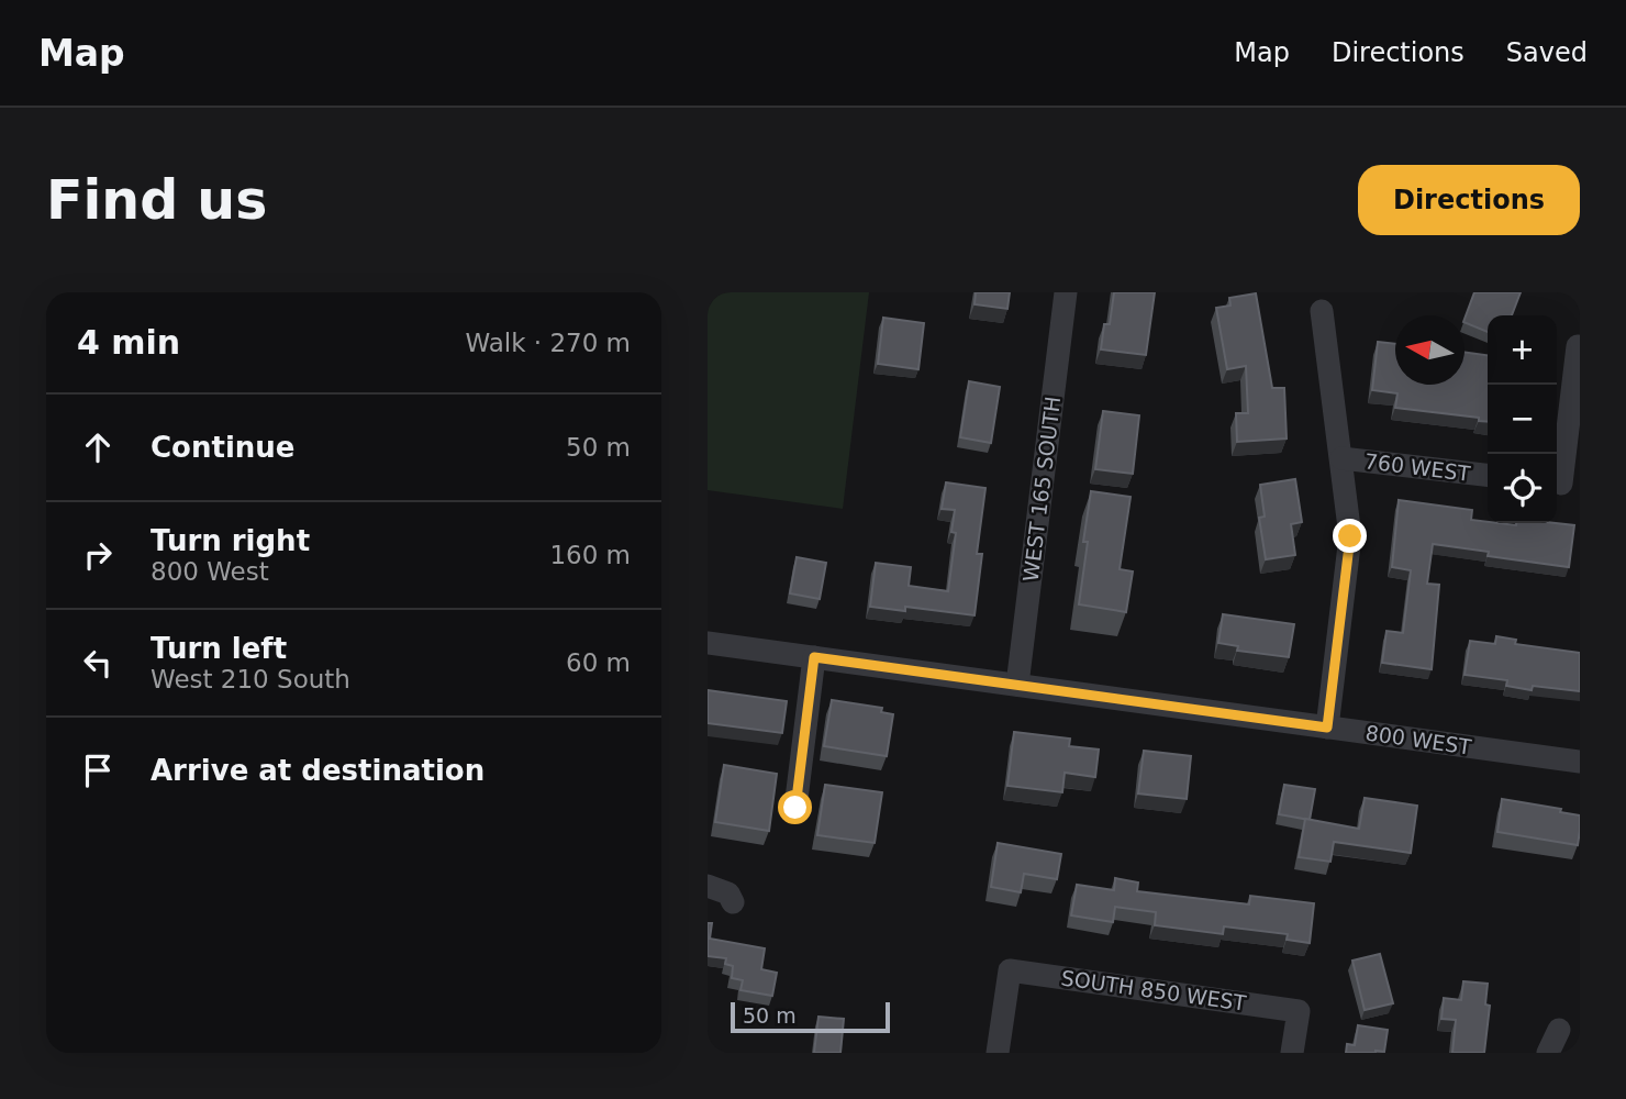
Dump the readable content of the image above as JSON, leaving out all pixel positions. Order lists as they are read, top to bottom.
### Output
{
  "streets": {
    "street": [
      "760 WEST",
      "WEST 165 SOUTH",
      "800 WEST",
      "SOUTH 850 WEST"
    ]
  },
  "crossings": [
    ["WEST 165 SOUTH", "800 WEST"]
  ],
  "scale_bar": "50 m",
  "north": "left",
  "page": {
    "header": "Map",
    "nav": ["Map", "Directions", "Saved"],
    "buttons": "Directions",
    "title": "Find us",
    "heading": ["4 min", "Walk · 270 m"],
    "map_buttons": ["+", "−"],
    "list": [
      ["Continue", "50 m"],
      ["Turn right", "800 West", "160 m"],
      ["Turn left", "West 210 South", "60 m"],
      "Arrive at destination"
    ],
    "scale": "50 m"
  }
}
